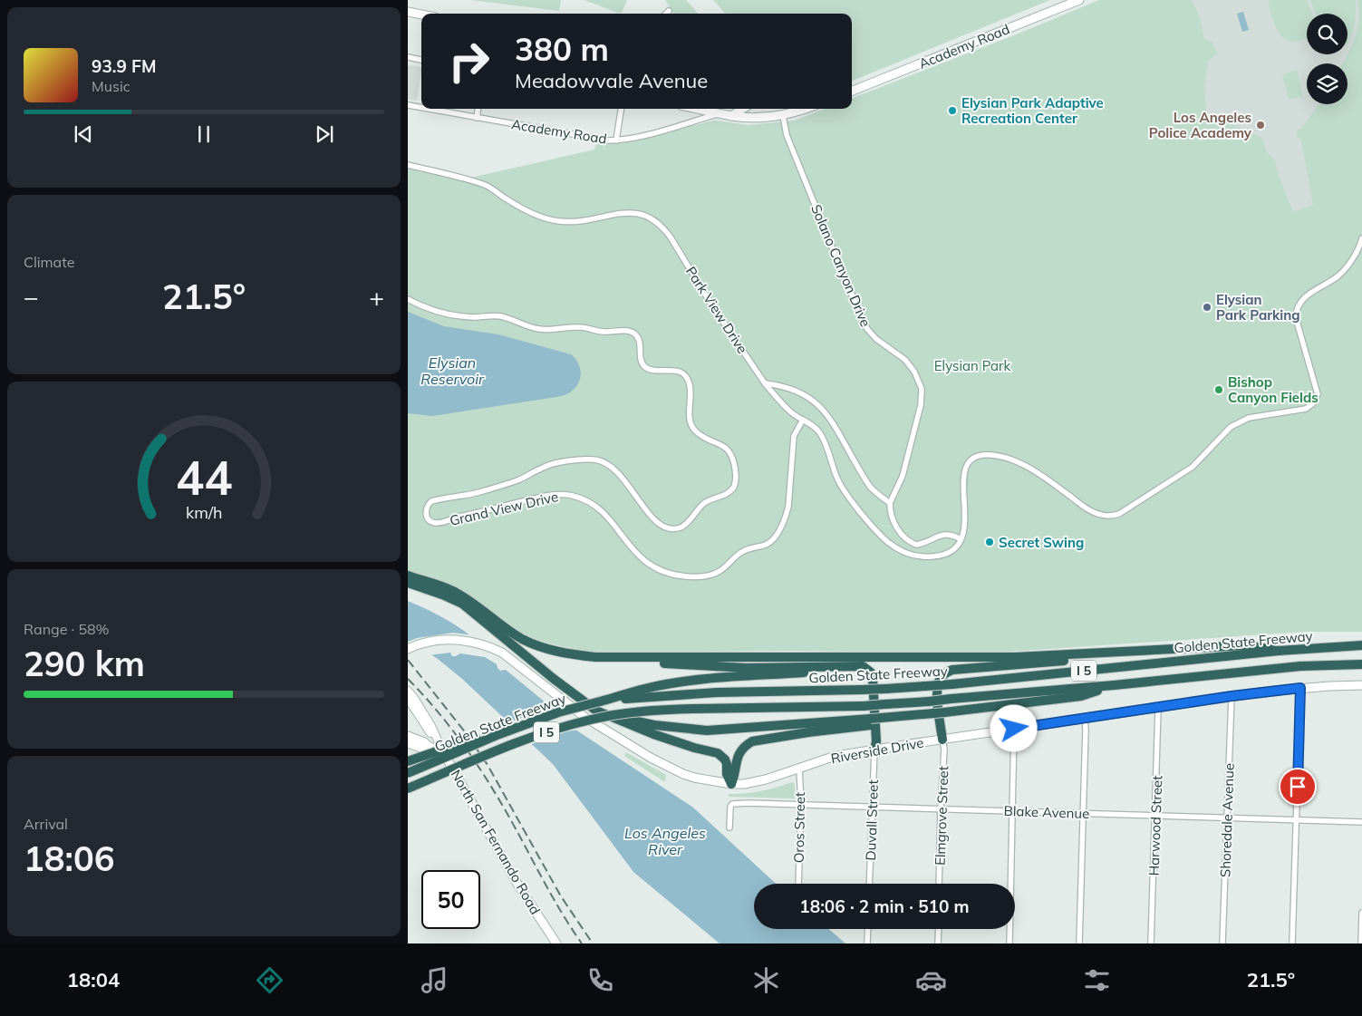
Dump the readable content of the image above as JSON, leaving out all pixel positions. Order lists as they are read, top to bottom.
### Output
{
  "streets": {
    "highway": ["Golden State Freeway", "I 5"],
    "main road": ["Academy Road", "Riverside Drive", "North San Fernando Road"],
    "street": [
      "Solano Canyon Drive",
      "Park View Drive",
      "Grand View Drive",
      "Blake Avenue",
      "Elmgrove Street",
      "Duvall Street",
      "Shoredale Avenue",
      "Harwood Street",
      "Oros Street"
    ]
  },
  "crossings": [
    ["Academy Road", "Solano Canyon Drive"],
    ["Park View Drive", "Grand View Drive"],
    ["Riverside Drive", "Elmgrove Street"],
    ["Riverside Drive", "Duvall Street"],
    ["Riverside Drive", "Shoredale Avenue"],
    ["Riverside Drive", "Harwood Street"],
    ["Riverside Drive", "Oros Street"],
    ["Blake Avenue", "Elmgrove Street"],
    ["Blake Avenue", "Duvall Street"],
    ["Blake Avenue", "Shoredale Avenue"],
    ["Blake Avenue", "Harwood Street"],
    ["Blake Avenue", "Oros Street"]
  ],
  "water": ["Elysian Reservoir", "Los Angeles River"],
  "parks": ["Elysian Park"],
  "places": [
    "Elysian Park Adaptive Recreation Center",
    "Los Angeles Police Academy",
    "Elysian Park Parking",
    "Bishop Canyon Fields",
    "Secret Swing"
  ],
  "page": {
    "turn": ["380 m", "Meadowvale Avenue"],
    "song": ["93.9 FM", "Music"],
    "tile": [
      "Climate",
      ["Range · 58%", "290 km"],
      ["Arrival", "18:06"]
    ],
    "heat": ["−", "21.5°", "+"],
    "limit": "50",
    "trip": "18:06 · 2 min · 510 m",
    "tabs": ["18:04", "21.5°"],
    "gauge": ["44", "km/h"]
  }
}
